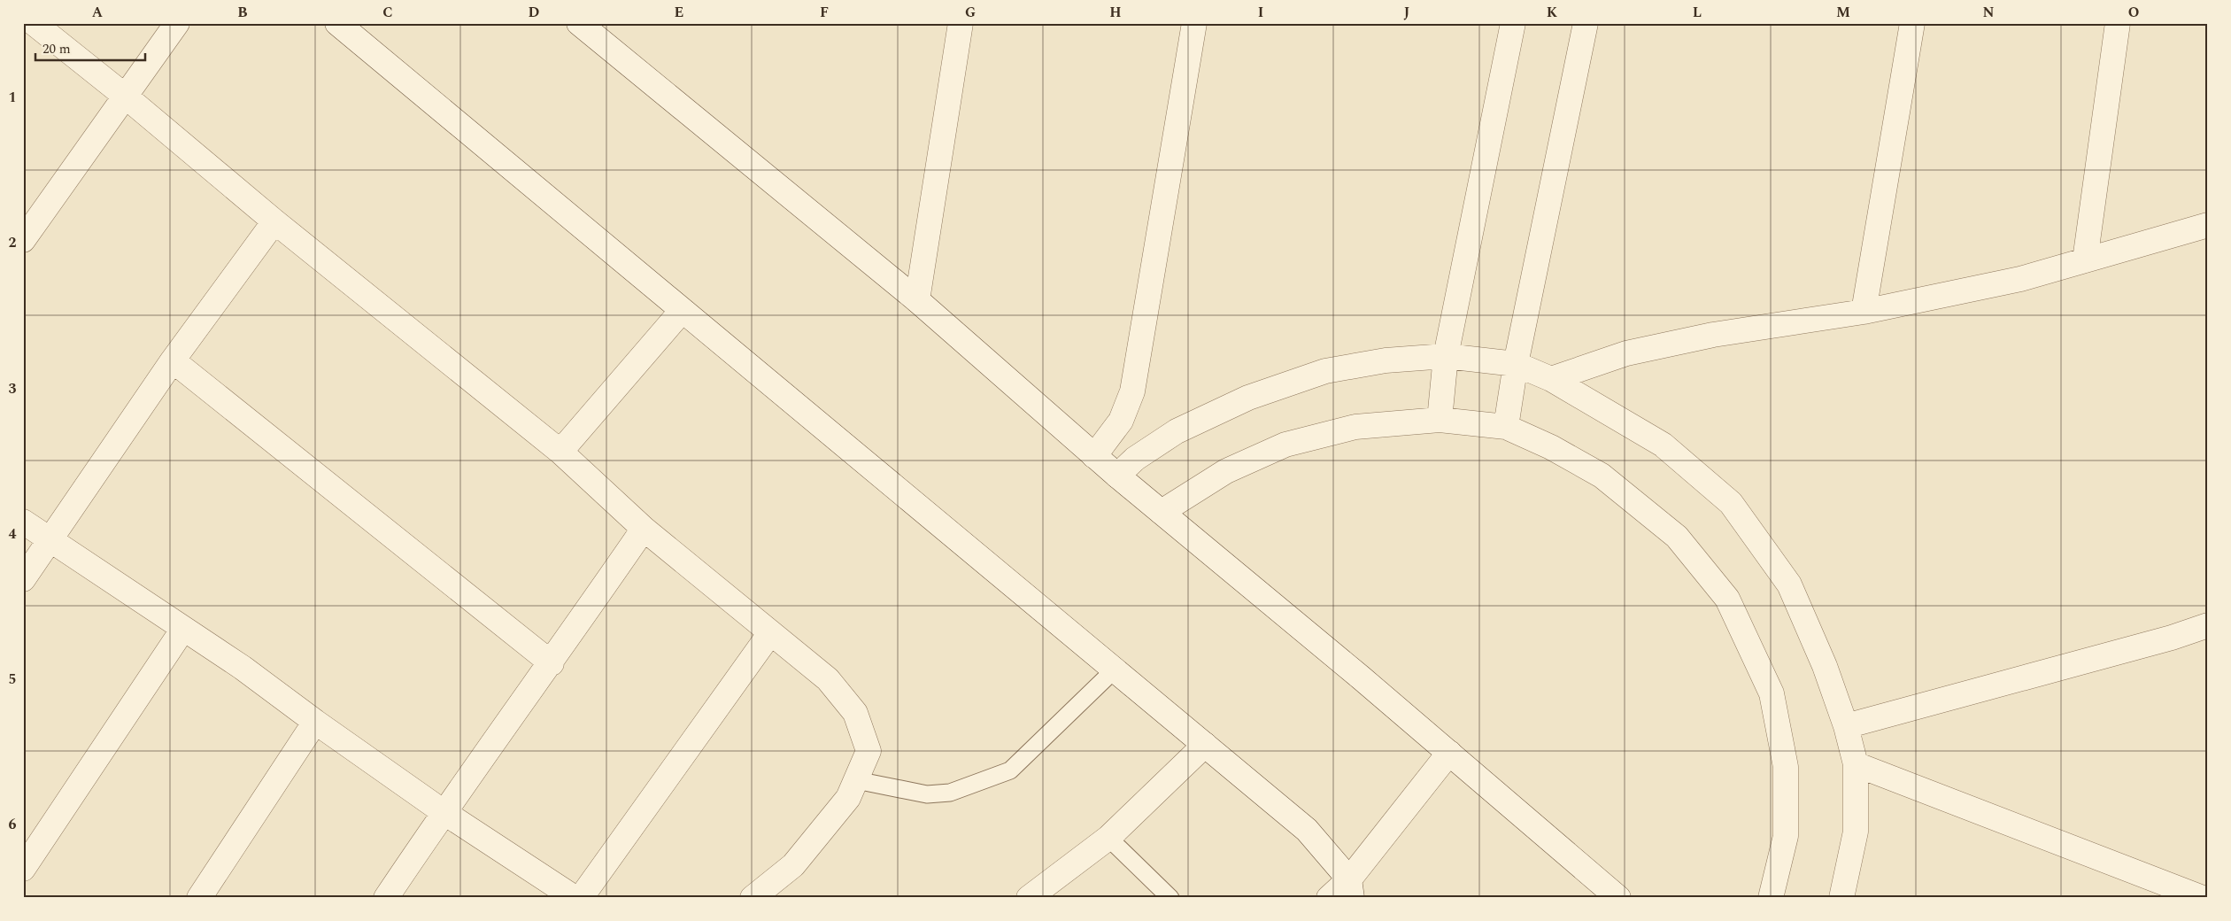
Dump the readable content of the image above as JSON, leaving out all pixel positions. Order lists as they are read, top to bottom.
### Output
{
  "scale_bar": "20 m",
  "grid": {
    "columns": [
      "A",
      "B",
      "C",
      "D",
      "E",
      "F",
      "G",
      "H",
      "I",
      "J",
      "K",
      "L",
      "M",
      "N",
      "O"
    ],
    "rows": [
      "1",
      "2",
      "3",
      "4",
      "5",
      "6"
    ]
  }
}
